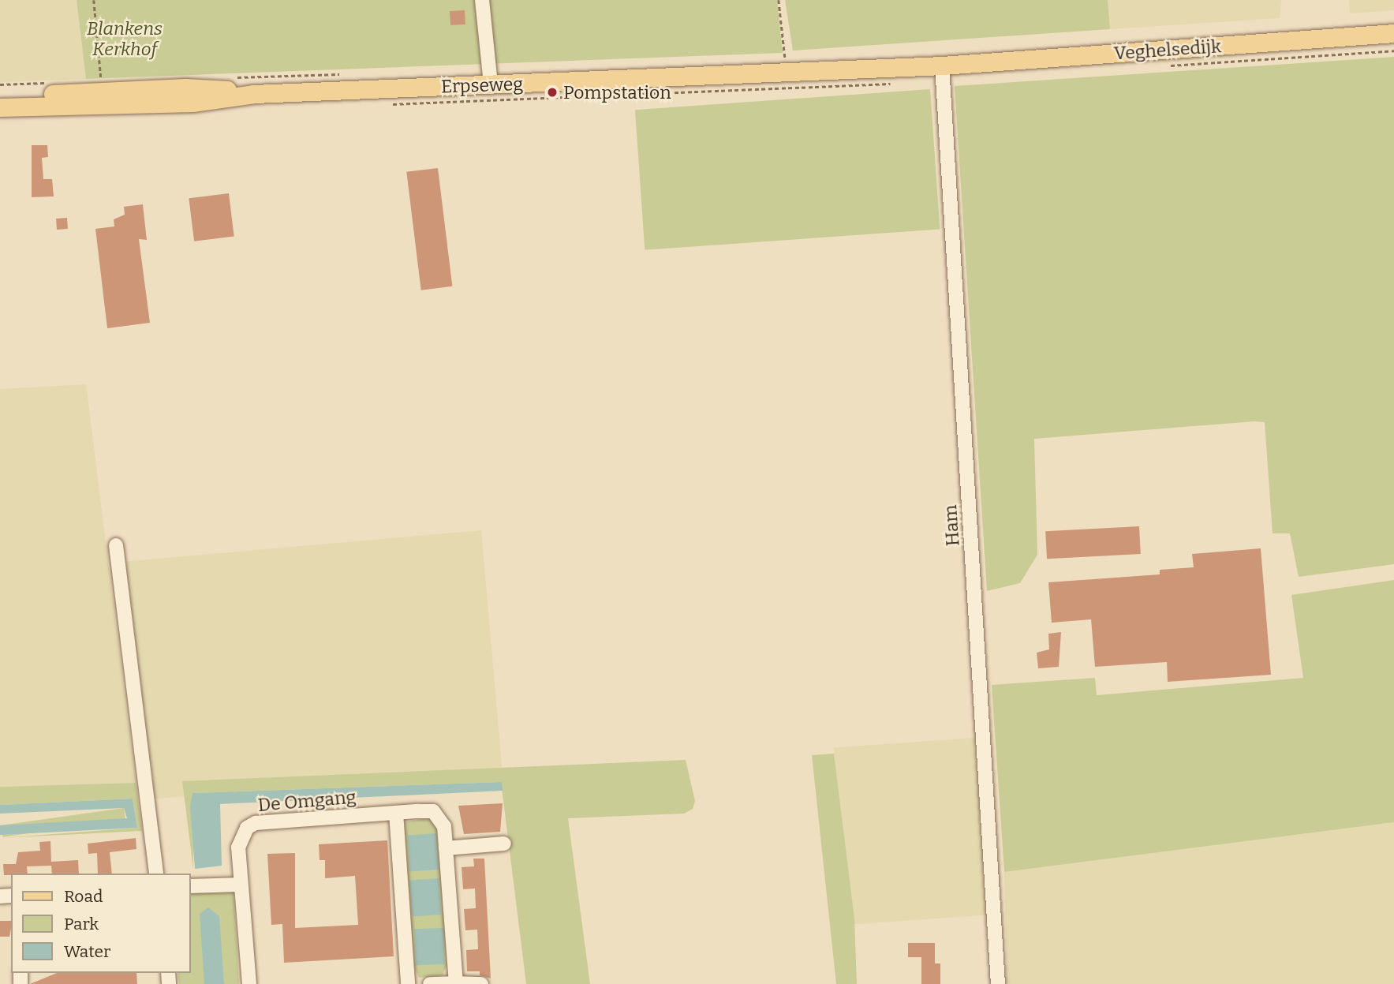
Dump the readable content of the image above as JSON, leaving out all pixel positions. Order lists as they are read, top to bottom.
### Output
{
  "streets": {
    "main road": ["Veghelsedijk", "Erpseweg"],
    "street": ["Ham", "De Omgang"]
  },
  "crossings": [
    ["Veghelsedijk", "Erpseweg"],
    ["Veghelsedijk", "Ham"],
    ["Erpseweg", "Ham"]
  ],
  "parks": ["Blankens Kerkhof"],
  "places": ["Pompstation"],
  "legend": ["Road", "Park", "Water"]
}
